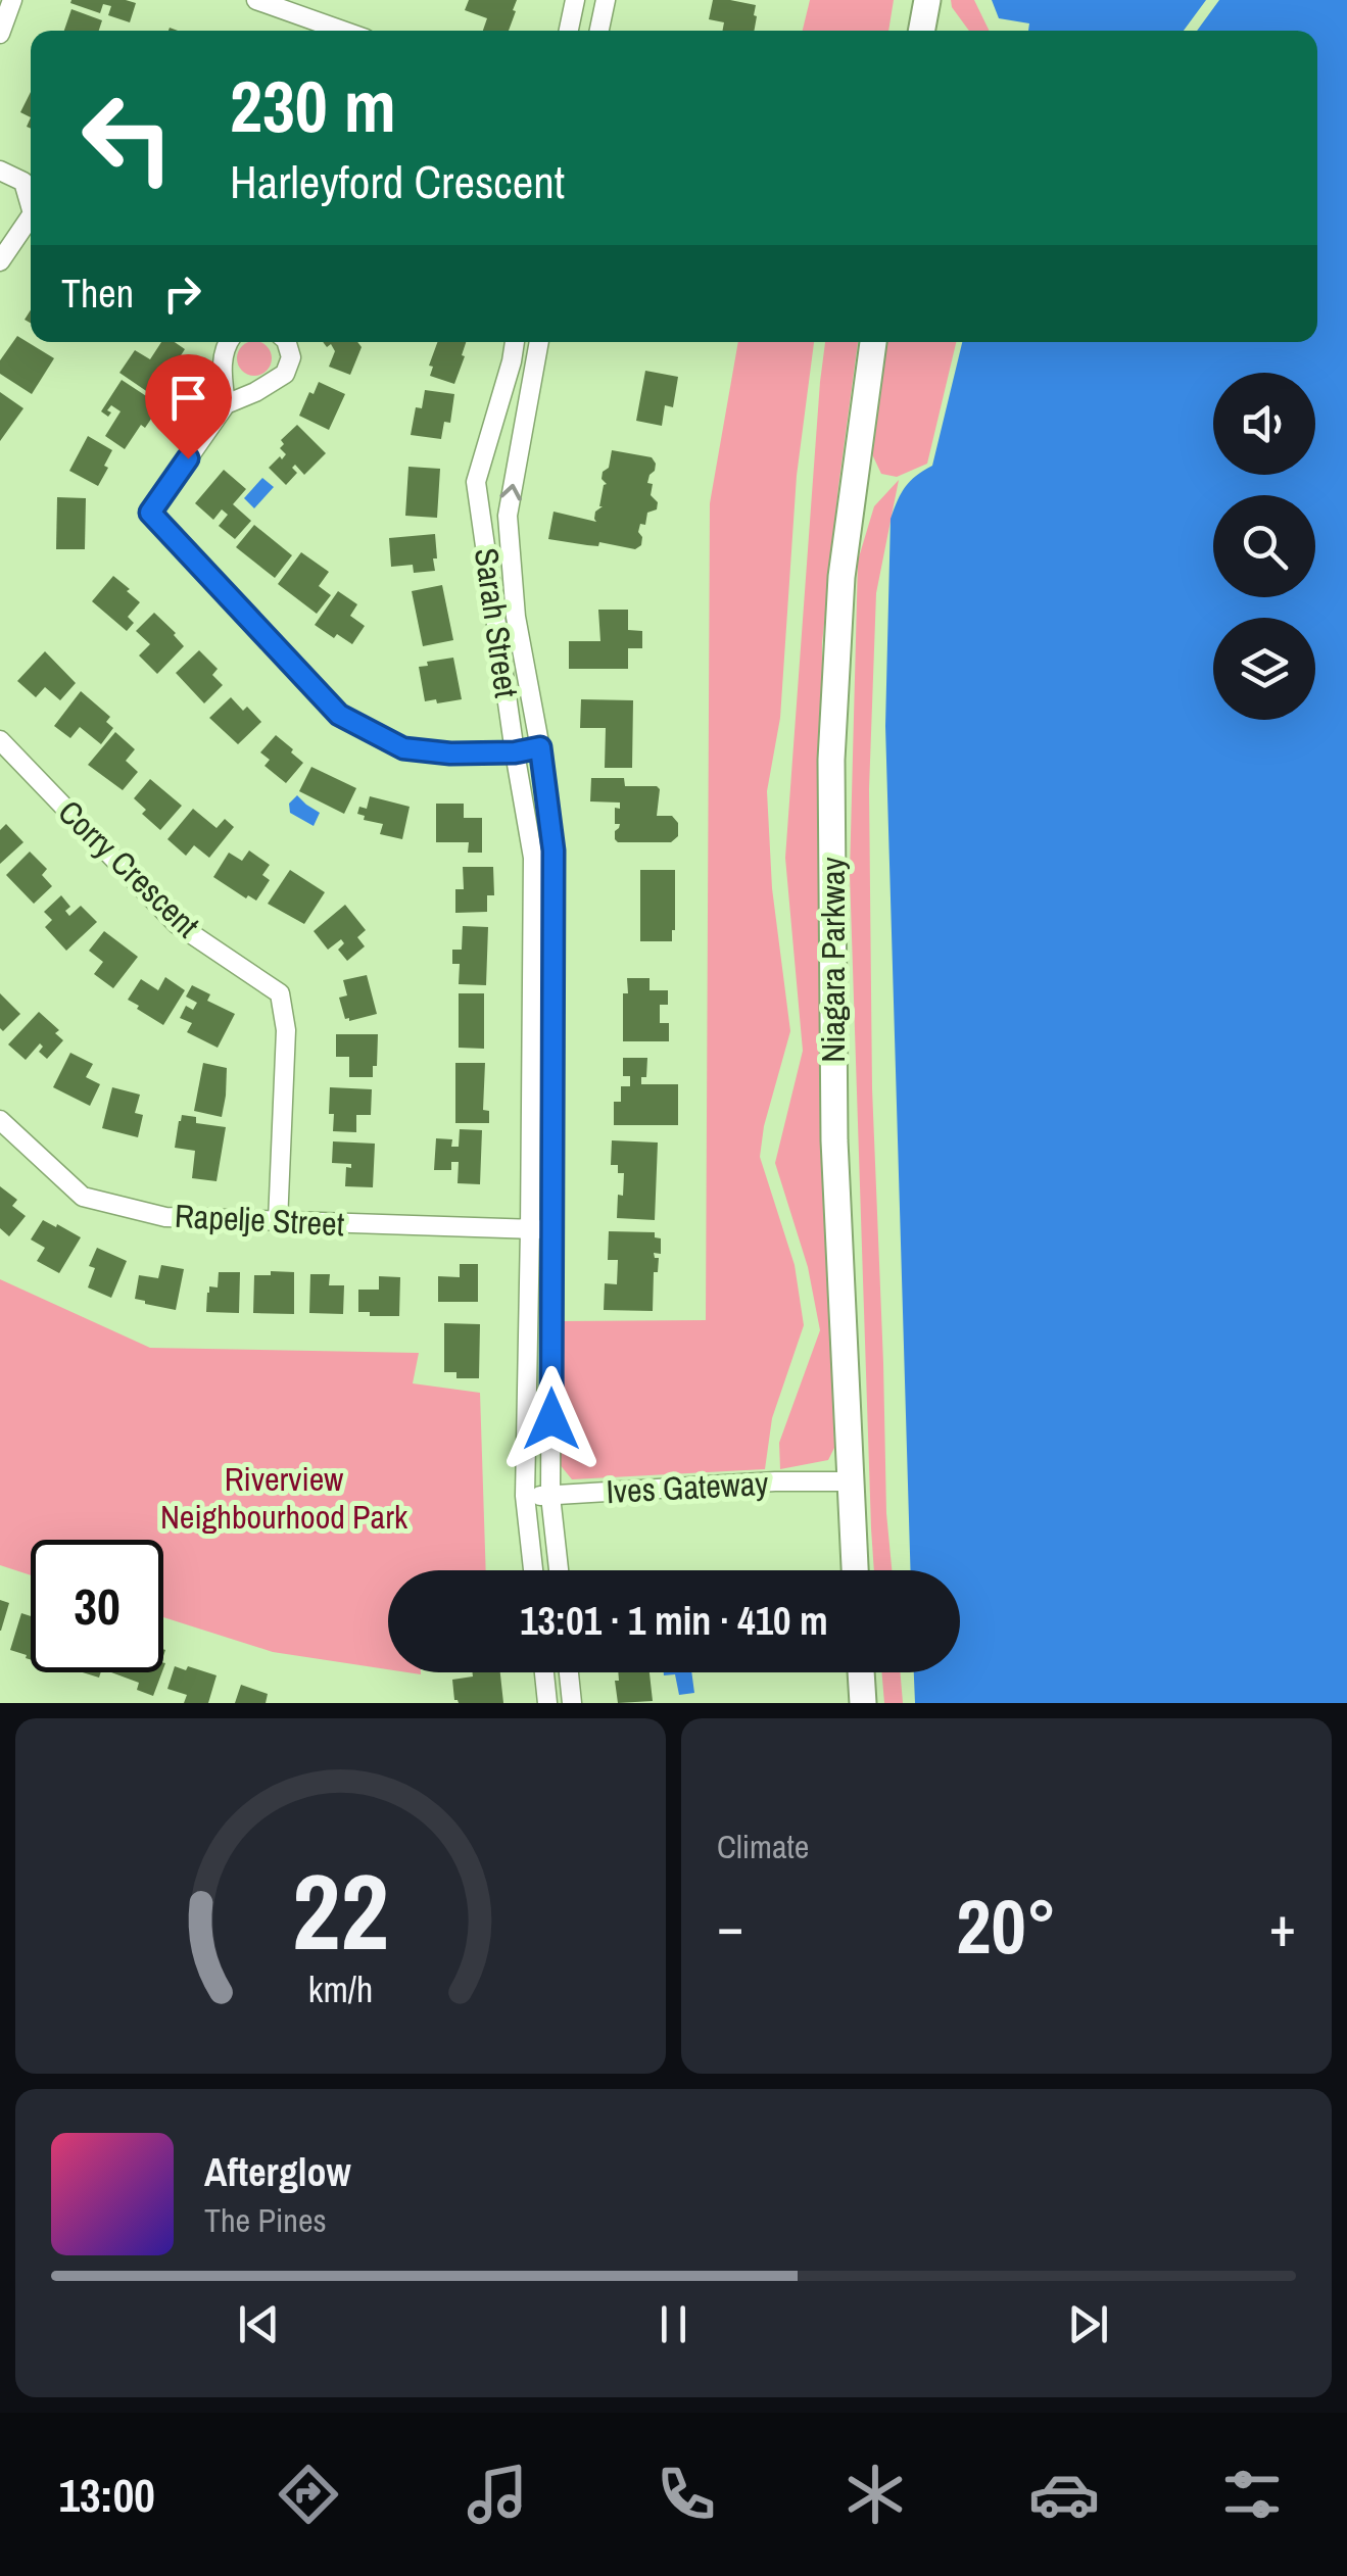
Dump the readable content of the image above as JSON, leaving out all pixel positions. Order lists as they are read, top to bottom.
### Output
{
  "streets": {
    "main road": ["Niagara Parkway"],
    "street": [
      "Sarah Street",
      "Corry Crescent",
      "Rapelje Street",
      "Ives Gateway"
    ]
  },
  "crossings": [
    ["Sarah Street", "Rapelje Street"],
    ["Sarah Street", "Ives Gateway"],
    ["Corry Crescent", "Rapelje Street"],
    ["Niagara Parkway", "Ives Gateway"]
  ],
  "parks": ["Riverview Neighbourhood Park"],
  "page": {
    "turn": ["230 m", "Harleyford Crescent"],
    "then": "Then",
    "limit": "30",
    "trip": "13:01 · 1 min · 410 m",
    "tile": "Climate",
    "heat": ["−", "20°", "+"],
    "song": ["Afterglow", "The Pines"],
    "tabs": "13:00",
    "gauge": ["22", "km/h"]
  }
}
